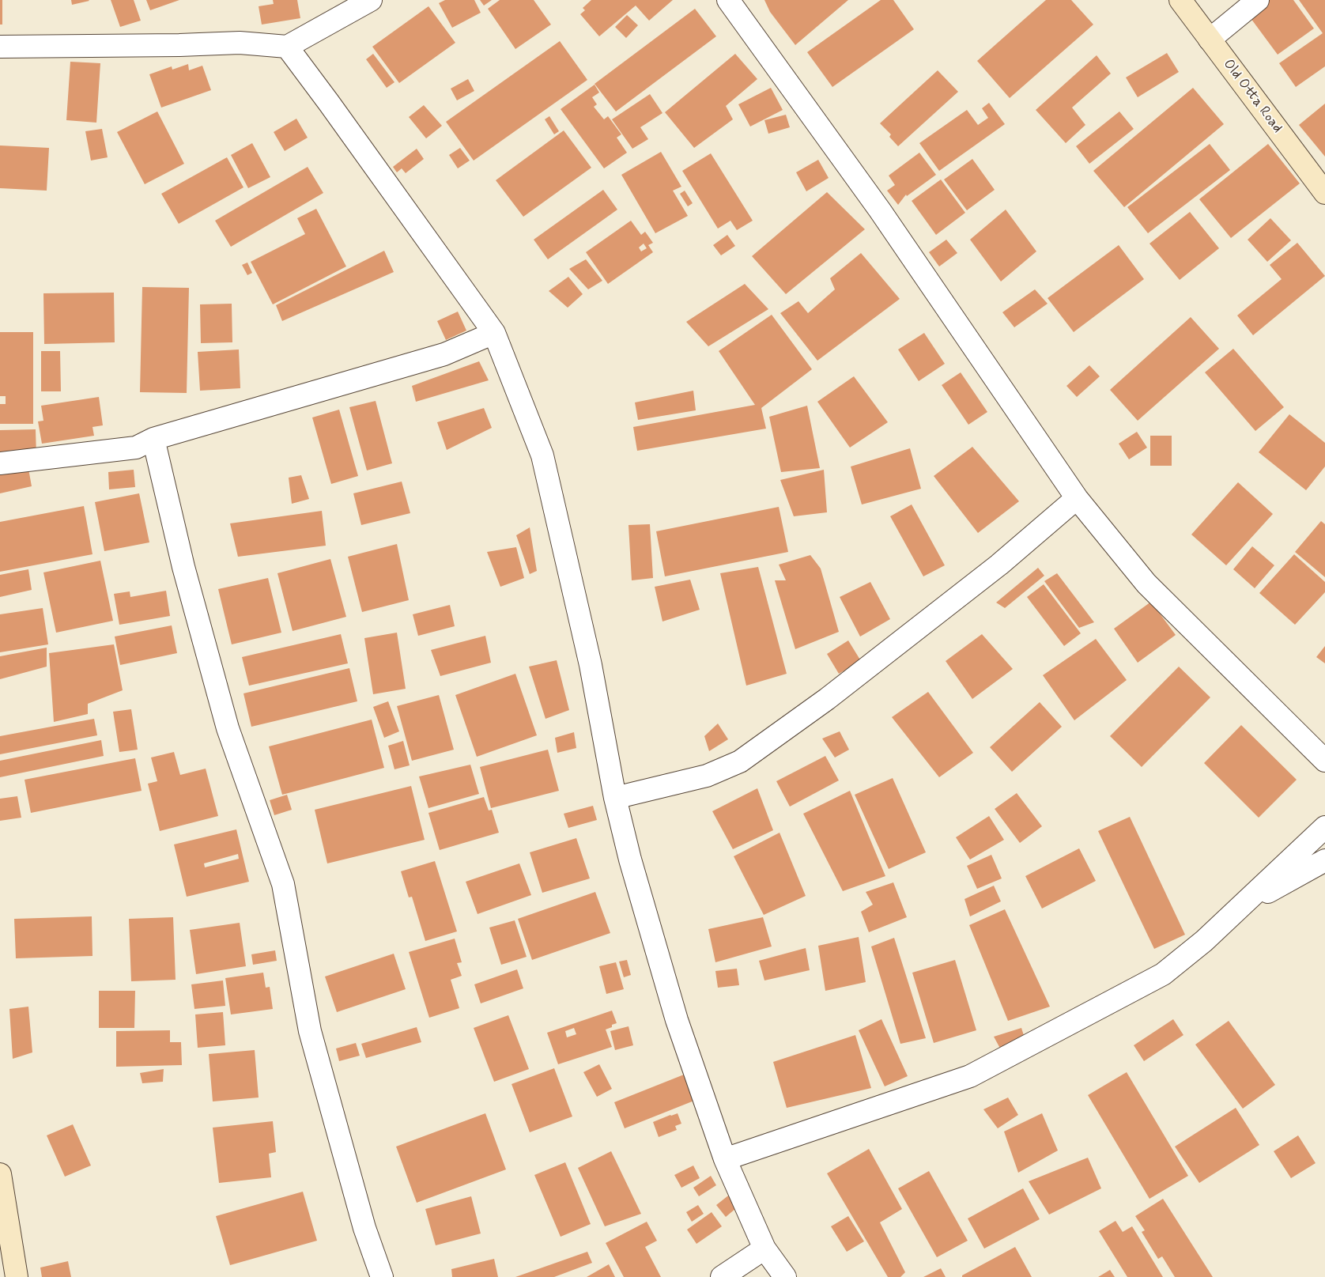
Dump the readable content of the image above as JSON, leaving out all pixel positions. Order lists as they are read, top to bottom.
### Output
{
  "streets": {
    "street": ["Old Otta Road"]
  }
}
